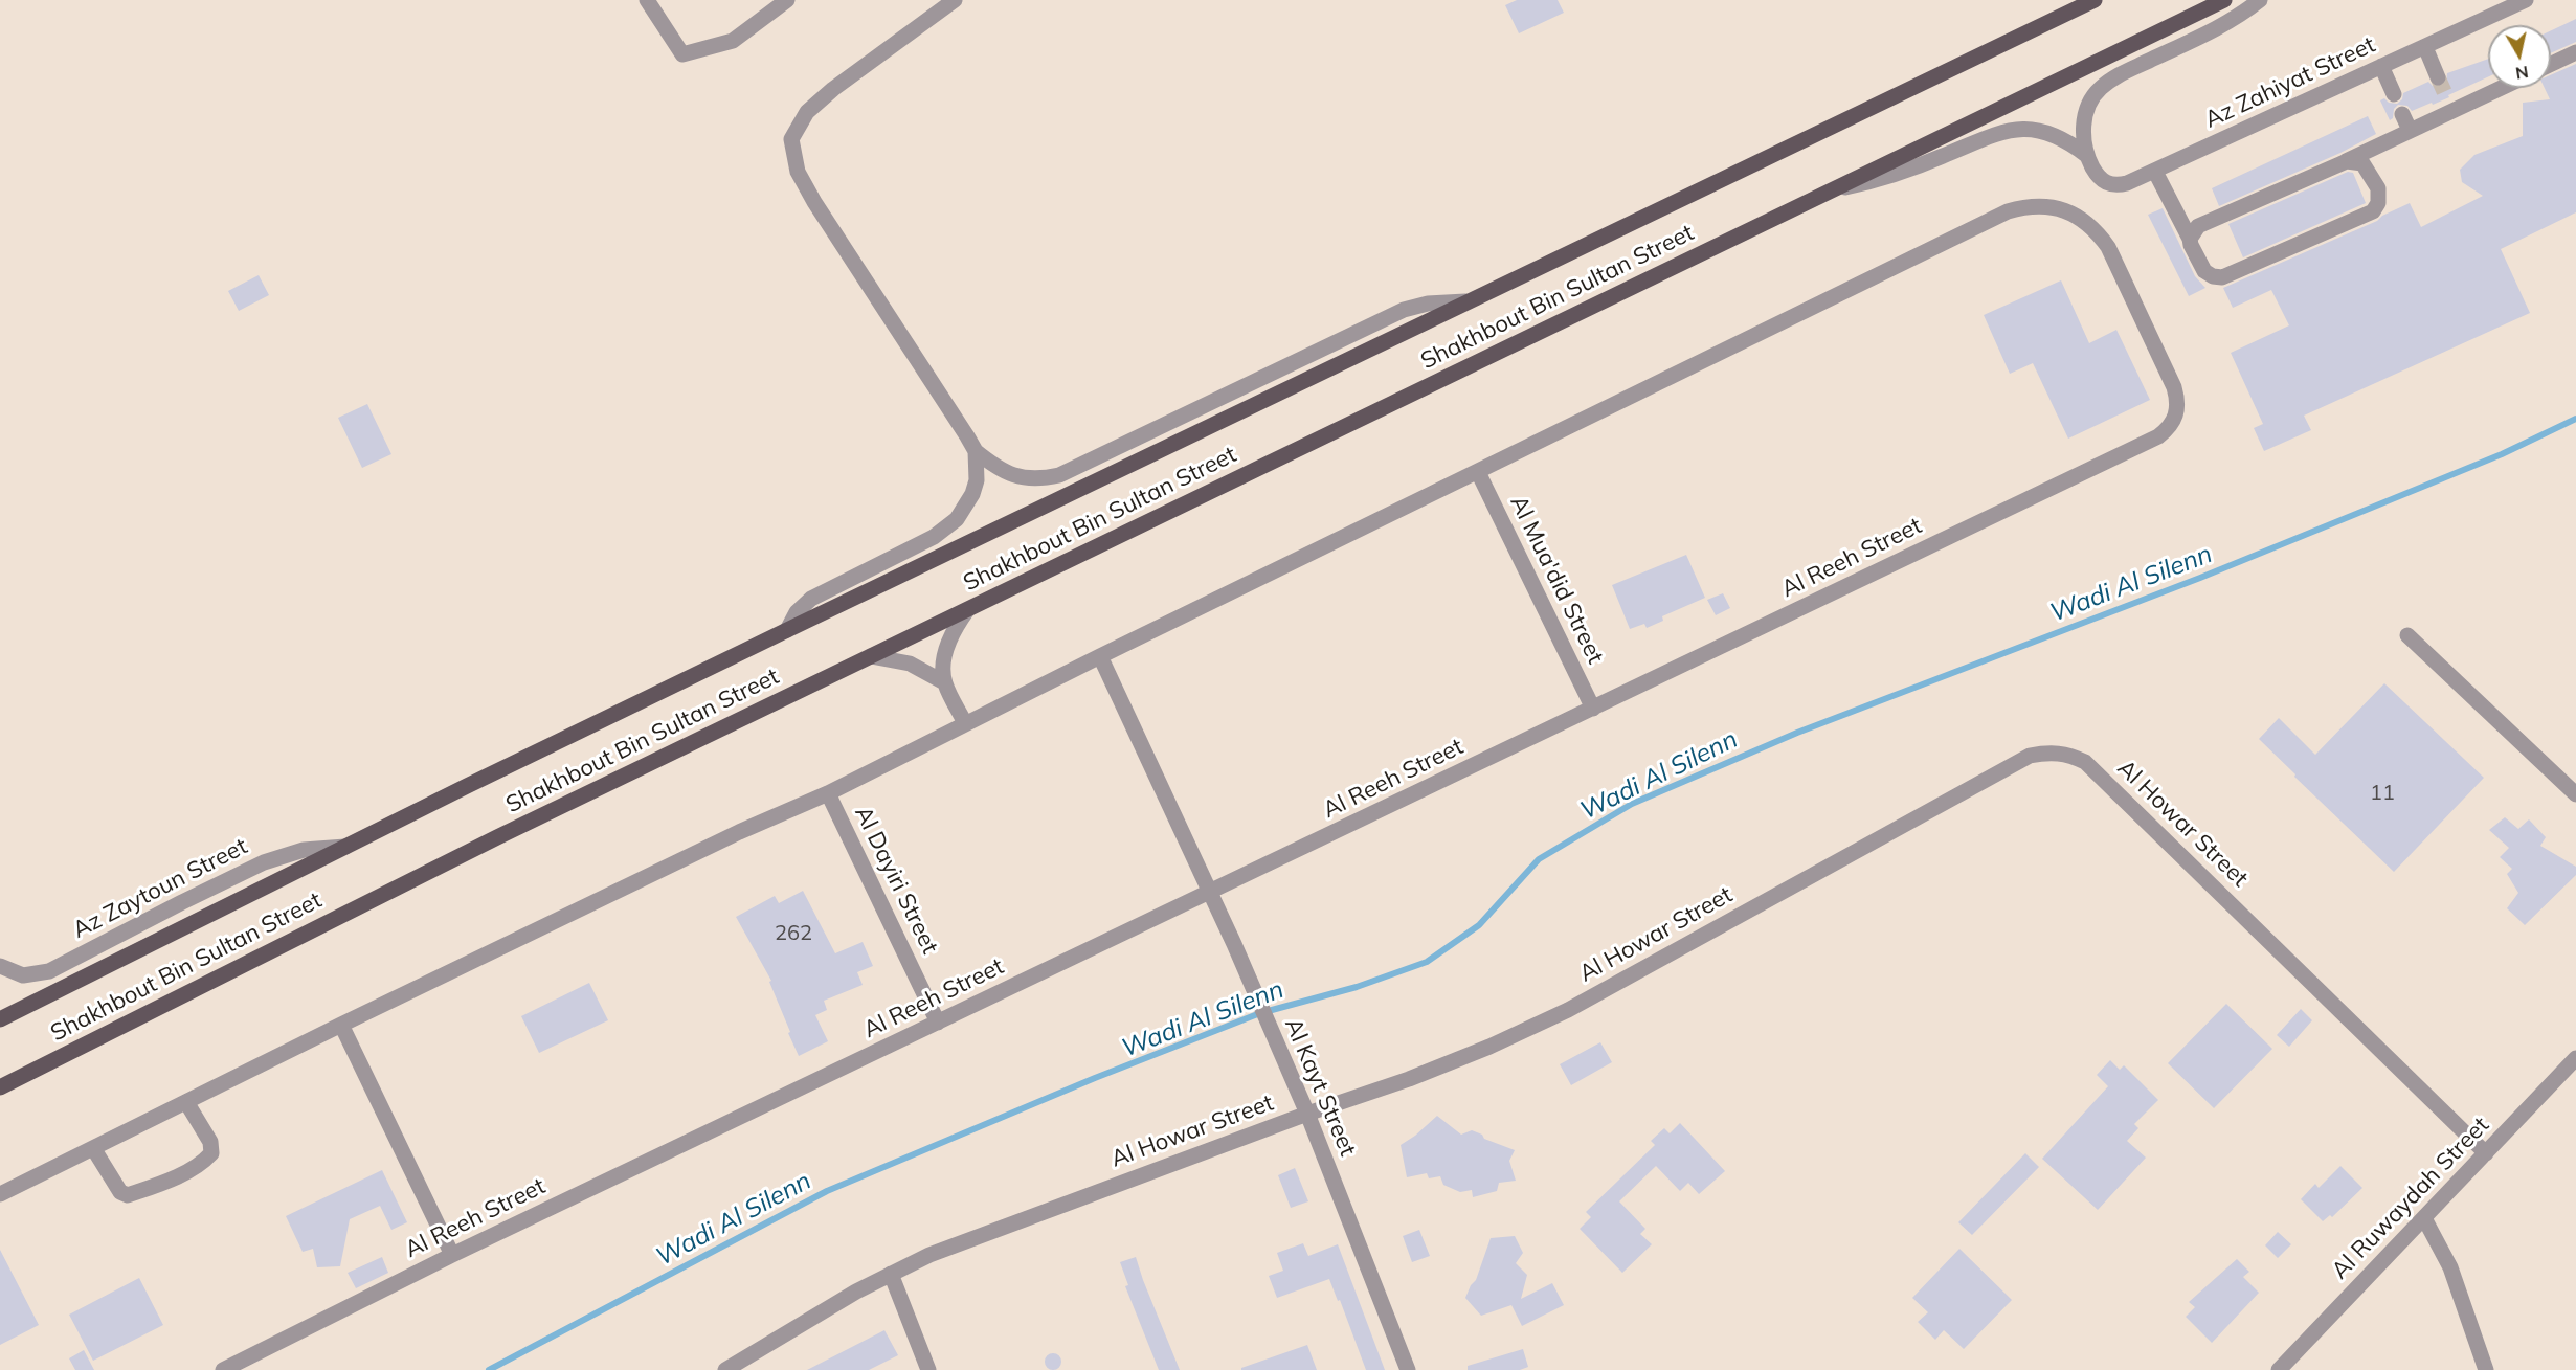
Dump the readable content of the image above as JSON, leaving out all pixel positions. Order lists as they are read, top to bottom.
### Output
{
  "streets": {
    "main road": ["Shakhbout Bin Sultan Street"],
    "street": [
      "Az Zahiyat Street",
      "Al Reeh Street",
      "Al Mua'did Street",
      "Al Howar Street",
      "Al Dayiri Street",
      "Az Zaytoun Street",
      "Al Kayt Street",
      "Al Ruwaydah Street"
    ]
  },
  "crossings": [
    ["Az Zahiyat Street", "Shakhbout Bin Sultan Street"],
    ["Shakhbout Bin Sultan Street", "Az Zaytoun Street"],
    ["Al Reeh Street", "Al Mua'did Street"],
    ["Al Reeh Street", "Al Dayiri Street"],
    ["Al Reeh Street", "Al Kayt Street"],
    ["Al Howar Street", "Al Kayt Street"],
    ["Al Howar Street", "Al Ruwaydah Street"]
  ],
  "water": ["Wadi Al Silenn"],
  "house_numbers": ["11", "262"],
  "north": "bottom"
}
